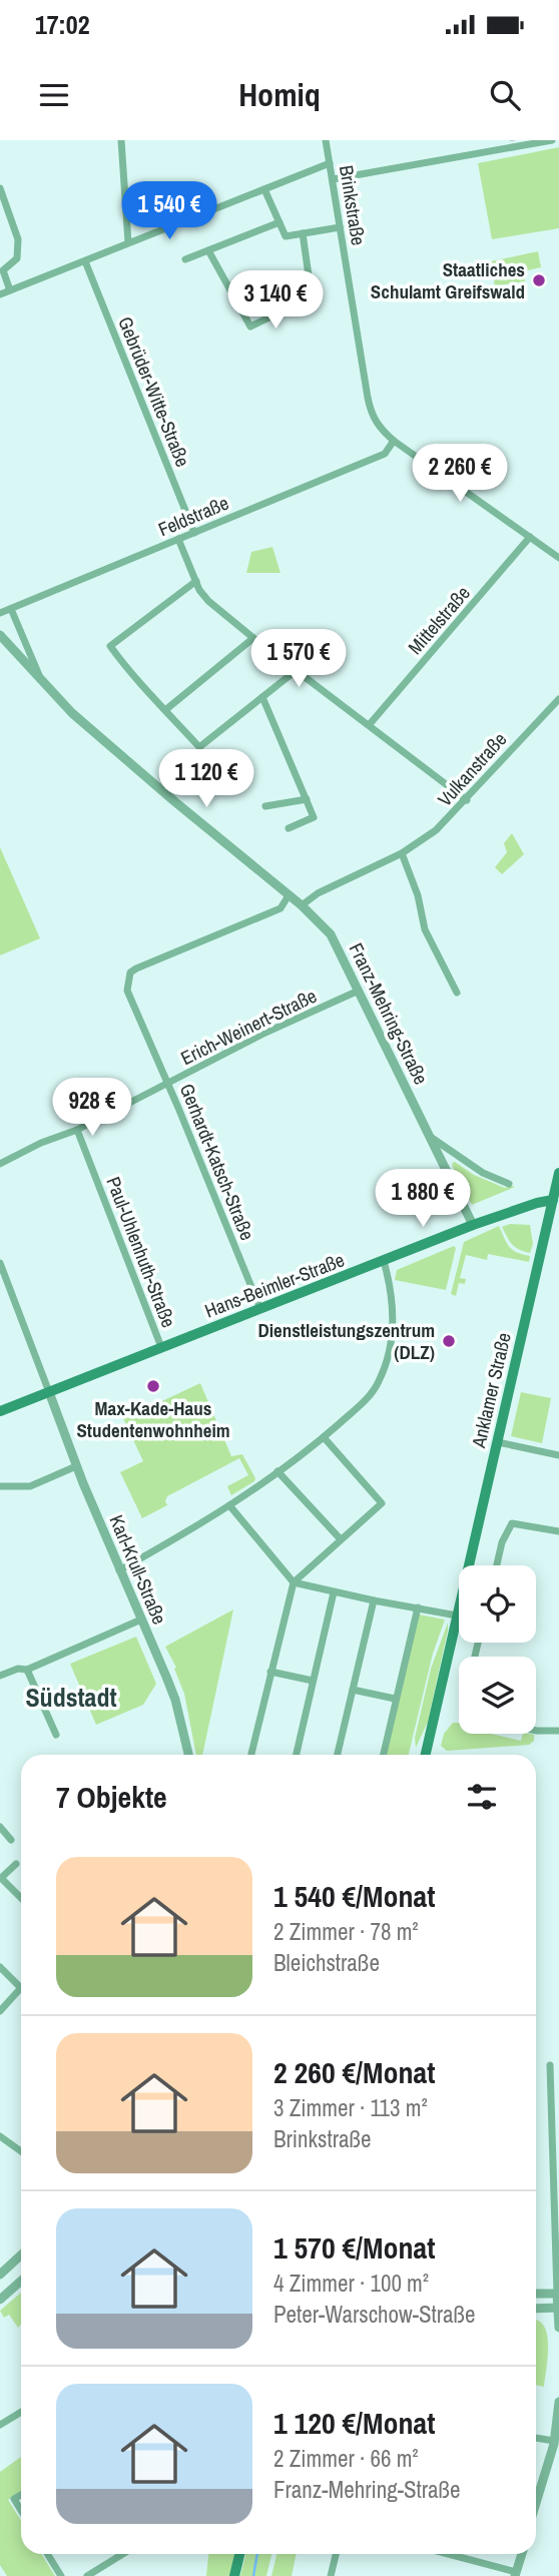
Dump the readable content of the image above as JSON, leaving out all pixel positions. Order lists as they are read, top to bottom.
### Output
{
  "streets": {
    "main road": ["Hans-Beimler-Straße", "Anklamer Straße"],
    "street": [
      "Brinkstraße",
      "Gebrüder-Witte-Straße",
      "Feldstraße",
      "Mittelstraße",
      "Vulkanstraße",
      "Franz-Mehring-Straße",
      "Erich-Weinert-Straße",
      "Gerhardt-Katsch-Straße",
      "Paul-Uhlenhuth-Straße",
      "Karl-Krull-Straße"
    ]
  },
  "crossings": [
    ["Brinkstraße", "Feldstraße"],
    ["Brinkstraße", "Mittelstraße"],
    ["Gebrüder-Witte-Straße", "Feldstraße"],
    ["Feldstraße", "Franz-Mehring-Straße"],
    ["Vulkanstraße", "Franz-Mehring-Straße"],
    ["Franz-Mehring-Straße", "Erich-Weinert-Straße"],
    ["Franz-Mehring-Straße", "Gerhardt-Katsch-Straße"],
    ["Franz-Mehring-Straße", "Hans-Beimler-Straße"],
    ["Erich-Weinert-Straße", "Gerhardt-Katsch-Straße"],
    ["Erich-Weinert-Straße", "Paul-Uhlenhuth-Straße"],
    ["Gerhardt-Katsch-Straße", "Hans-Beimler-Straße"],
    ["Paul-Uhlenhuth-Straße", "Hans-Beimler-Straße"],
    ["Hans-Beimler-Straße", "Anklamer Straße"],
    ["Hans-Beimler-Straße", "Karl-Krull-Straße"]
  ],
  "districts": ["Südstadt"],
  "places": ["Staatliches Schulamt Greifswald", "Dienstleistungszentrum (DLZ)", "Max-Kade-Haus Studentenwohnheim"],
  "page": {
    "status": "17:02",
    "header": "Homiq",
    "price": [
      "1 540 €",
      "3 140 €",
      "2 260 €",
      "1 570 €",
      "1 120 €",
      "928 €",
      "1 880 €"
    ],
    "heading": "7 Objekte",
    "list": [
      {
        "name": "1 540 €/Monat",
        "note": "2 Zimmer · 78 m² · Bleichstraße"
      },
      {
        "name": "2 260 €/Monat",
        "note": "3 Zimmer · 113 m² · Brinkstraße"
      },
      {
        "name": "1 570 €/Monat",
        "note": "4 Zimmer · 100 m² · Peter-Warschow-Straße"
      },
      {
        "name": "1 120 €/Monat",
        "note": "2 Zimmer · 66 m² · Franz-Mehring-Straße"
      }
    ]
  }
}
